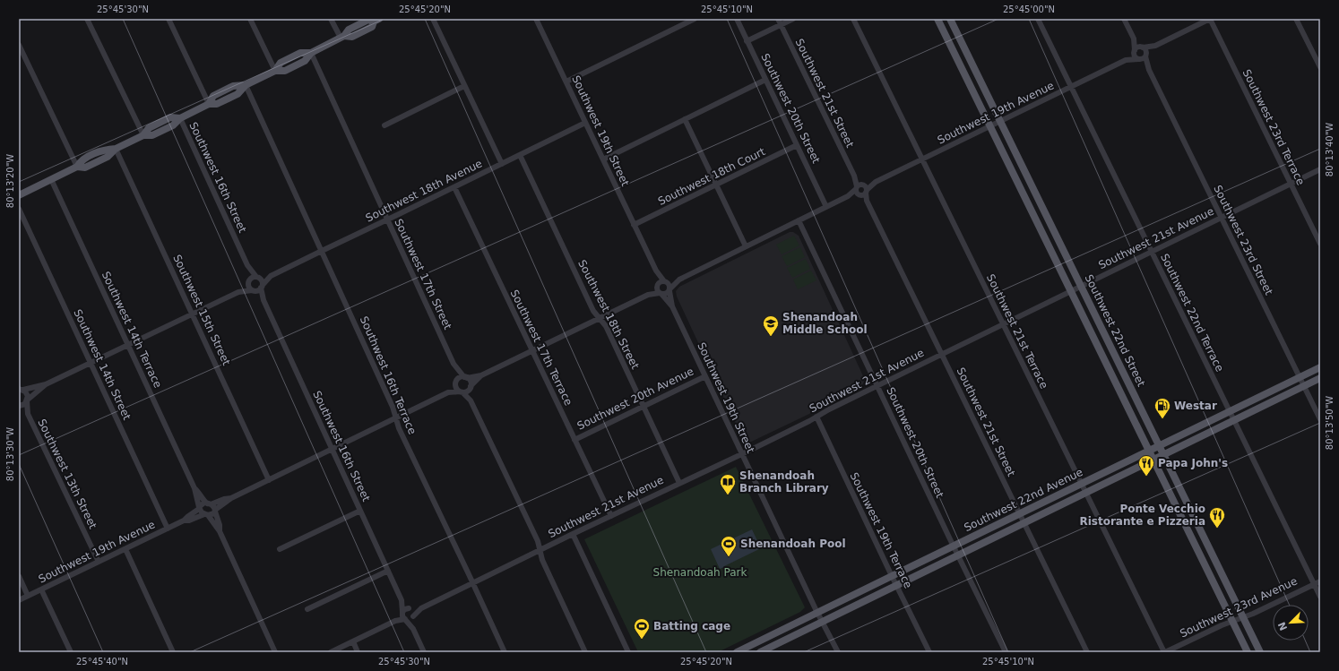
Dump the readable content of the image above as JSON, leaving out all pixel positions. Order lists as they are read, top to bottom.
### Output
{
  "streets": {
    "main road": ["Southwest 22nd Street", "Southwest 22nd Avenue"],
    "street": [
      "Southwest 21st Street",
      "Southwest 20th Street",
      "Southwest 19th Avenue",
      "Southwest 23rd Terrace",
      "Southwest 19th Street",
      "Southwest 18th Court",
      "Southwest 16th Street",
      "Southwest 18th Avenue",
      "Southwest 21st Avenue",
      "Southwest 23rd Street",
      "Southwest 17th Street",
      "Southwest 15th Street",
      "Southwest 22nd Terrace",
      "Southwest 18th Street",
      "Southwest 14th Terrace",
      "Southwest 21st Terrace",
      "Southwest 17th Terrace",
      "Southwest 14th Street",
      "Southwest 16th Terrace",
      "Southwest 20th Avenue",
      "Southwest 13th Street",
      "Southwest 19th Terrace",
      "Southwest 23rd Avenue"
    ]
  },
  "crossings": [
    ["Southwest 21st Street", "Southwest 19th Avenue"],
    ["Southwest 21st Street", "Southwest 21st Avenue"],
    ["Southwest 21st Street", "Southwest 22nd Avenue"],
    ["Southwest 20th Street", "Southwest 19th Avenue"],
    ["Southwest 20th Street", "Southwest 18th Court"],
    ["Southwest 20th Street", "Southwest 21st Avenue"],
    ["Southwest 20th Street", "Southwest 22nd Avenue"],
    ["Southwest 19th Avenue", "Southwest 19th Street"],
    ["Southwest 19th Avenue", "Southwest 23rd Street"],
    ["Southwest 19th Avenue", "Southwest 22nd Terrace"],
    ["Southwest 19th Avenue", "Southwest 14th Terrace"],
    ["Southwest 19th Avenue", "Southwest 22nd Street"],
    ["Southwest 19th Avenue", "Southwest 21st Terrace"],
    ["Southwest 19th Avenue", "Southwest 14th Street"],
    ["Southwest 19th Avenue", "Southwest 13th Street"],
    ["Southwest 23rd Terrace", "Southwest 21st Avenue"],
    ["Southwest 19th Street", "Southwest 18th Court"],
    ["Southwest 19th Street", "Southwest 18th Avenue"],
    ["Southwest 19th Street", "Southwest 21st Avenue"],
    ["Southwest 19th Street", "Southwest 20th Avenue"],
    ["Southwest 19th Street", "Southwest 22nd Avenue"],
    ["Southwest 16th Street", "Southwest 18th Avenue"],
    ["Southwest 16th Street", "Southwest 21st Avenue"],
    ["Southwest 18th Avenue", "Southwest 17th Street"],
    ["Southwest 18th Avenue", "Southwest 18th Street"],
    ["Southwest 18th Avenue", "Southwest 17th Terrace"],
    ["Southwest 18th Avenue", "Southwest 16th Terrace"],
    ["Southwest 21st Avenue", "Southwest 23rd Street"],
    ["Southwest 21st Avenue", "Southwest 22nd Terrace"],
    ["Southwest 21st Avenue", "Southwest 18th Street"],
    ["Southwest 21st Avenue", "Southwest 22nd Street"],
    ["Southwest 21st Avenue", "Southwest 21st Terrace"],
    ["Southwest 21st Avenue", "Southwest 17th Terrace"],
    ["Southwest 21st Avenue", "Southwest 16th Terrace"],
    ["Southwest 21st Avenue", "Southwest 19th Terrace"],
    ["Southwest 23rd Street", "Southwest 22nd Avenue"],
    ["Southwest 22nd Terrace", "Southwest 22nd Avenue"],
    ["Southwest 22nd Terrace", "Southwest 23rd Avenue"],
    ["Southwest 18th Street", "Southwest 20th Avenue"],
    ["Southwest 22nd Street", "Southwest 22nd Avenue"],
    ["Southwest 22nd Street", "Southwest 23rd Avenue"],
    ["Southwest 21st Terrace", "Southwest 22nd Avenue"],
    ["Southwest 21st Terrace", "Southwest 23rd Avenue"],
    ["Southwest 17th Terrace", "Southwest 20th Avenue"],
    ["Southwest 22nd Avenue", "Southwest 19th Terrace"]
  ],
  "parks": ["Shenandoah Park"],
  "places": {
    "school or university": ["Shenandoah Middle School"],
    "fuel station": ["Westar"],
    "restaurant": ["Papa John's", "Ponte Vecchio Ristorante e Pizzeria"],
    "library": ["Shenandoah Branch Library"],
    "sports": ["Shenandoah Pool", "Batting cage"]
  },
  "north": "bottom left",
  "coordinates": [
    "25°45'30\"N",
    "25°45'20\"N",
    "25°45'10\"N",
    "25°45'00\"N",
    "80°13'40\"W",
    "80°13'20\"W",
    "80°13'50\"W",
    "80°13'30\"W",
    "25°45'40\"N"
  ]
}
